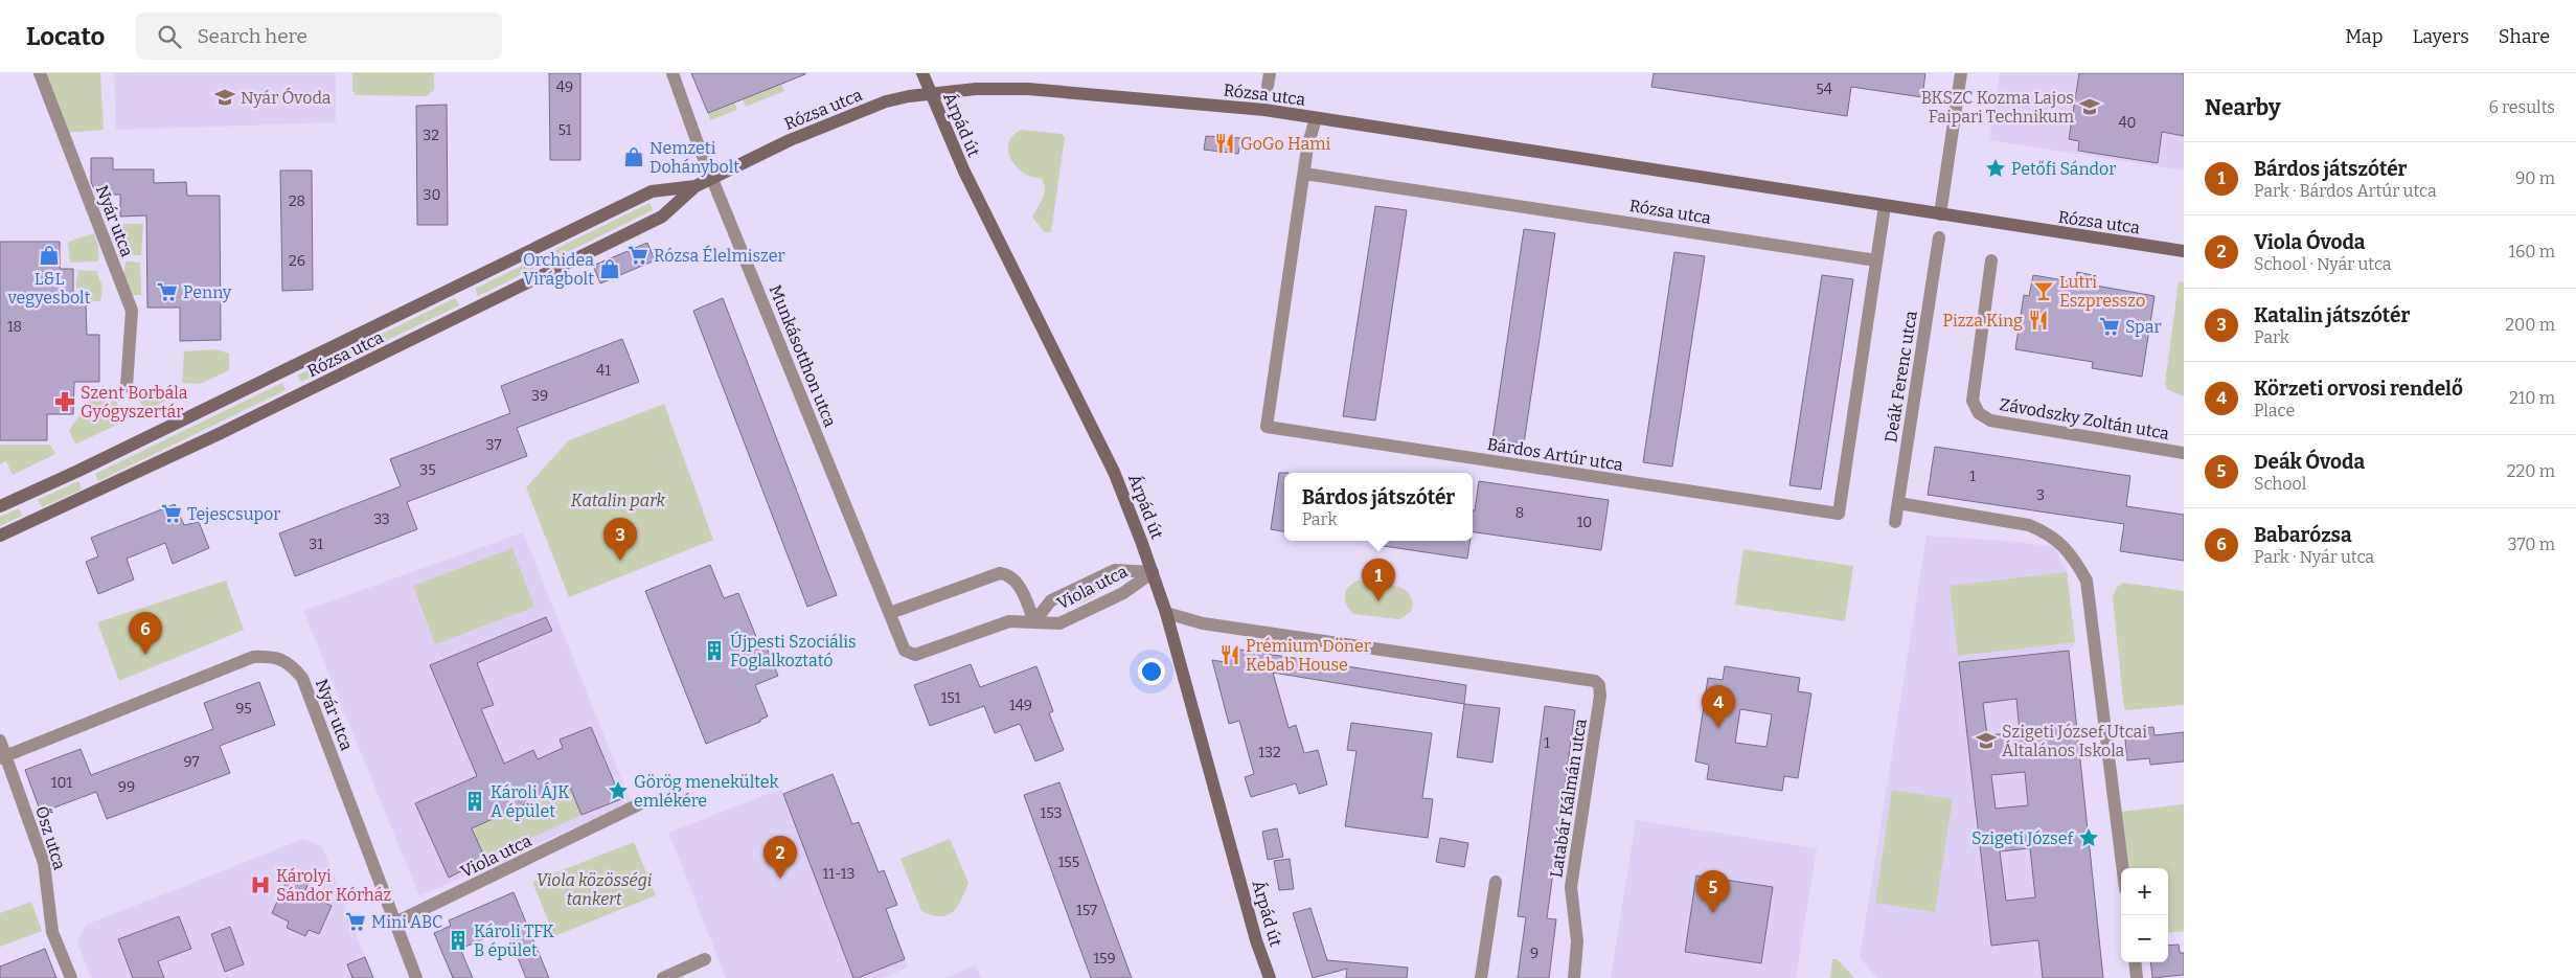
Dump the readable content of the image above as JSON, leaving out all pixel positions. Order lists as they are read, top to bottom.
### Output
{
  "streets": {
    "street": [
      "Rózsa utca",
      "Árpád út",
      "Nyár utca",
      "Munkásotthon utca",
      "Deák Ferenc utca",
      "Závodszky Zoltán utca",
      "Bárdos Artúr utca",
      "Viola utca",
      "Latabár Kálmán utca",
      "Ősz utca"
    ]
  },
  "crossings": [
    ["Rózsa utca", "Árpád út"],
    ["Rózsa utca", "Munkásotthon utca"],
    ["Rózsa utca", "Bárdos Artúr utca"],
    ["Árpád út", "Viola utca"],
    ["Árpád út", "Latabár Kálmán utca"],
    ["Nyár utca", "Viola utca"],
    ["Nyár utca", "Ősz utca"],
    ["Munkásotthon utca", "Viola utca"]
  ],
  "parks": ["Katalin park", "Viola közösségi tankert"],
  "places": {
    "school or university": ["Nyár Óvoda", "BKSZC Kozma Lajos Faipari Technikum", "Szigeti József Utcai Általános Iskola"],
    "restaurant": ["GoGo Hami", "Pizza King", "Prémium Döner Kebab House"],
    "shop": ["Nemzeti Dohánybolt", "L&L vegyesbolt", "Orchidea Virágbolt"],
    "place": ["Petőfi Sándor", "Görög menekültek emlékére", "Szigeti József"],
    "supermarket": [
      "Rózsa Élelmiszer",
      "Penny",
      "Spar",
      "Tejescsupor",
      "Mini ABC"
    ],
    "bar": ["Lutri Eszpresszo"],
    "pharmacy": ["Szent Borbála Gyógyszertár"],
    "building": ["Újpesti Szociális Foglalkoztató", "Károli ÁJK A épület", "Károli TFK B épület"],
    "hospital": ["Károlyi Sándor Kórház"]
  },
  "house_numbers": [
    "49",
    "54",
    "40",
    "51",
    "32",
    "30",
    "28",
    "26",
    "18",
    "41",
    "39",
    "37",
    "35",
    "1",
    "3",
    "8",
    "33",
    "10",
    "31",
    "151",
    "149",
    "95",
    "1",
    "132",
    "97",
    "101",
    "99",
    "153",
    "155",
    "11-13",
    "157",
    "9",
    "159"
  ],
  "page": {
    "header": "Locato",
    "search": "Search here",
    "nav": ["Map", "Layers", "Share"],
    "heading": ["Nearby", "6 results"],
    "list": [
      {
        "mark": "1",
        "name": "Bárdos játszótér",
        "note": "Park · Bárdos Artúr utca",
        "value": "90 m"
      },
      {
        "mark": "2",
        "name": "Viola Óvoda",
        "note": "School · Nyár utca",
        "value": "160 m"
      },
      {
        "mark": "3",
        "name": "Katalin játszótér",
        "note": "Park",
        "value": "200 m"
      },
      {
        "mark": "4",
        "name": "Körzeti orvosi rendelő",
        "note": "Place",
        "value": "210 m"
      },
      {
        "mark": "5",
        "name": "Deák Óvoda",
        "note": "School",
        "value": "220 m"
      },
      {
        "mark": "6",
        "name": "Babarózsa",
        "note": "Park · Nyár utca",
        "value": "370 m"
      }
    ],
    "popup": ["Bárdos játszótér", "Park"],
    "pins": [
      "3",
      "1",
      "6",
      "4",
      "2",
      "5"
    ],
    "map_buttons": ["+", "−"]
  }
}
